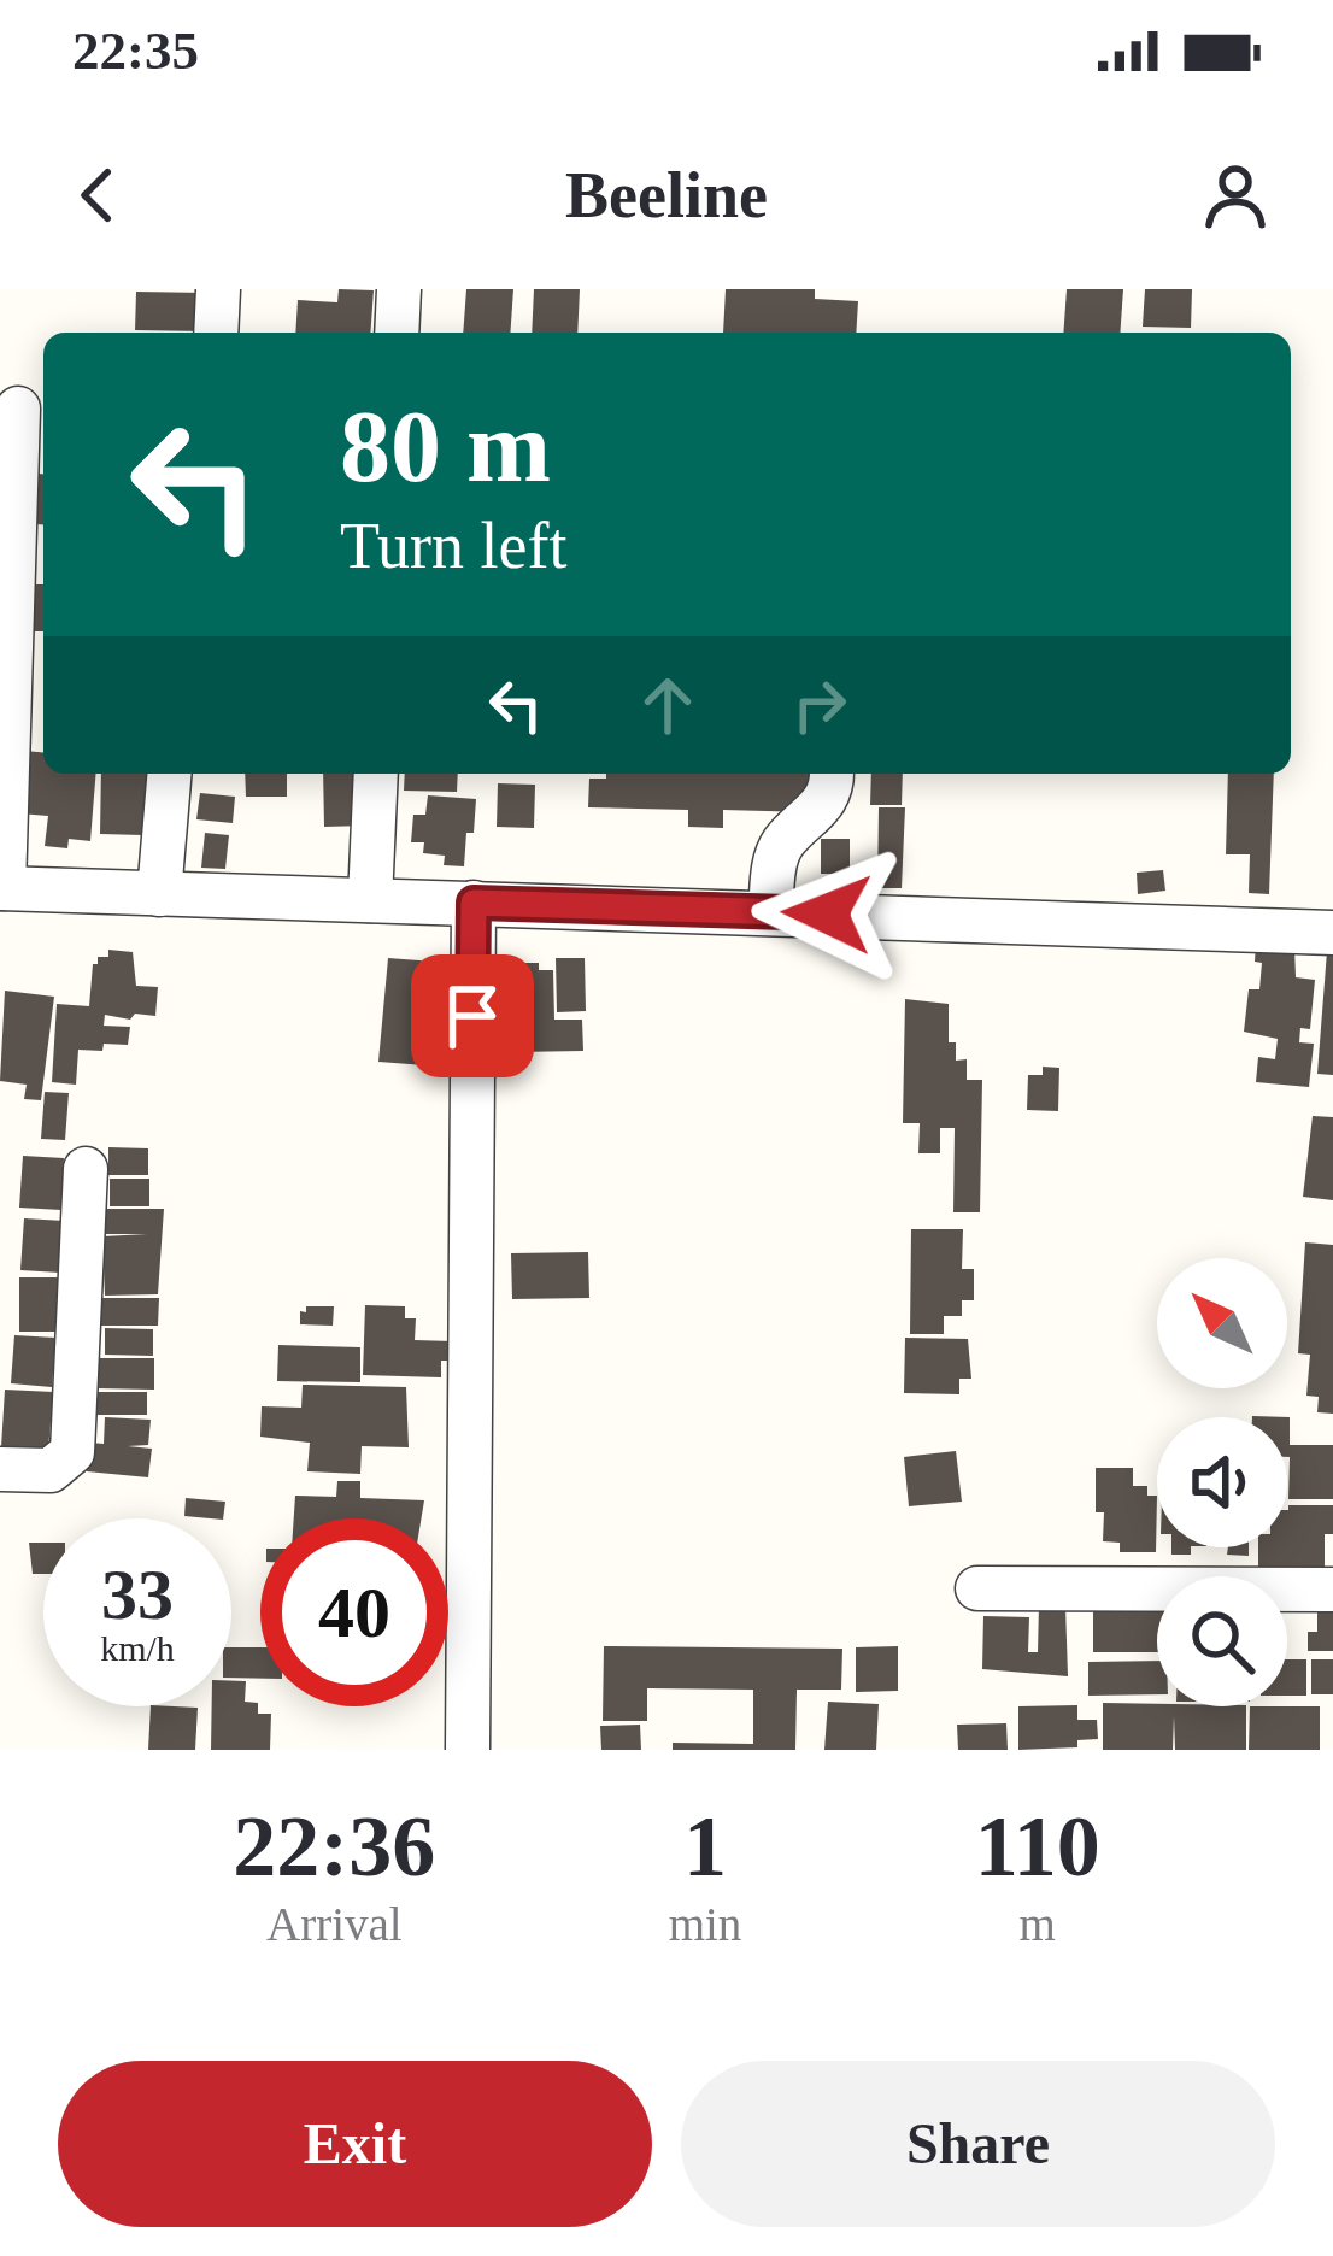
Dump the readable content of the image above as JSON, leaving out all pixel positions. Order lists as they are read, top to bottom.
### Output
{
  "north": "top left",
  "page": {
    "status": "22:35",
    "header": "Beeline",
    "turn": ["80 m", "Turn left"],
    "speed": "33 km/h",
    "limit": "40",
    "eta": [
      "22:36",
      "Arrival",
      "1",
      "min",
      "110",
      "m"
    ],
    "buttons": ["Exit", "Share"]
  }
}
